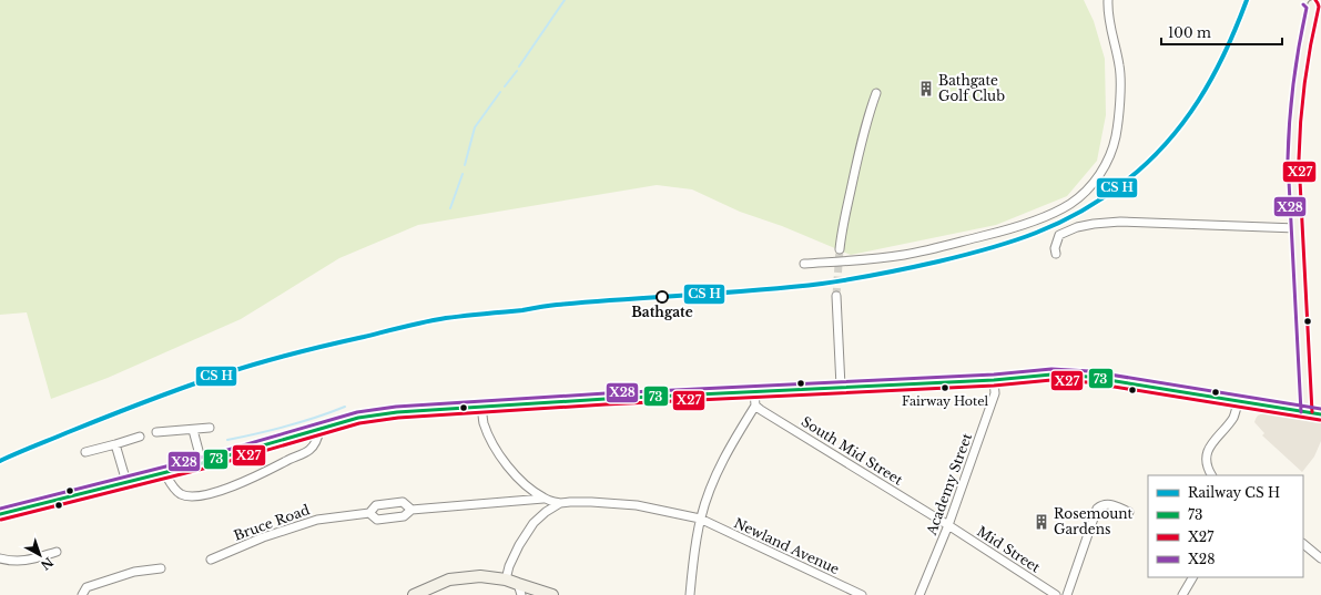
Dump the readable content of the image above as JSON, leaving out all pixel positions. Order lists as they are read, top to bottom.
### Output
{
  "streets": {
    "street": [
      "South Mid Street",
      "Academy Street",
      "Bruce Road",
      "Newland Avenue",
      "Mid Street"
    ]
  },
  "crossings": [
    ["South Mid Street", "Academy Street"],
    ["South Mid Street", "Mid Street"],
    ["Academy Street", "Mid Street"]
  ],
  "places": {
    "building": ["Bathgate Golf Club", "Rosemount Gardens"],
    "other": ["Bathgate", "Fairway Hotel"]
  },
  "lines": ["transit line X27", "transit line X28", "transit line 73"],
  "legend": [
    "Railway CS H",
    "73",
    "X27",
    "X28"
  ],
  "scale_bar": "100 m",
  "north": "bottom right"
}
